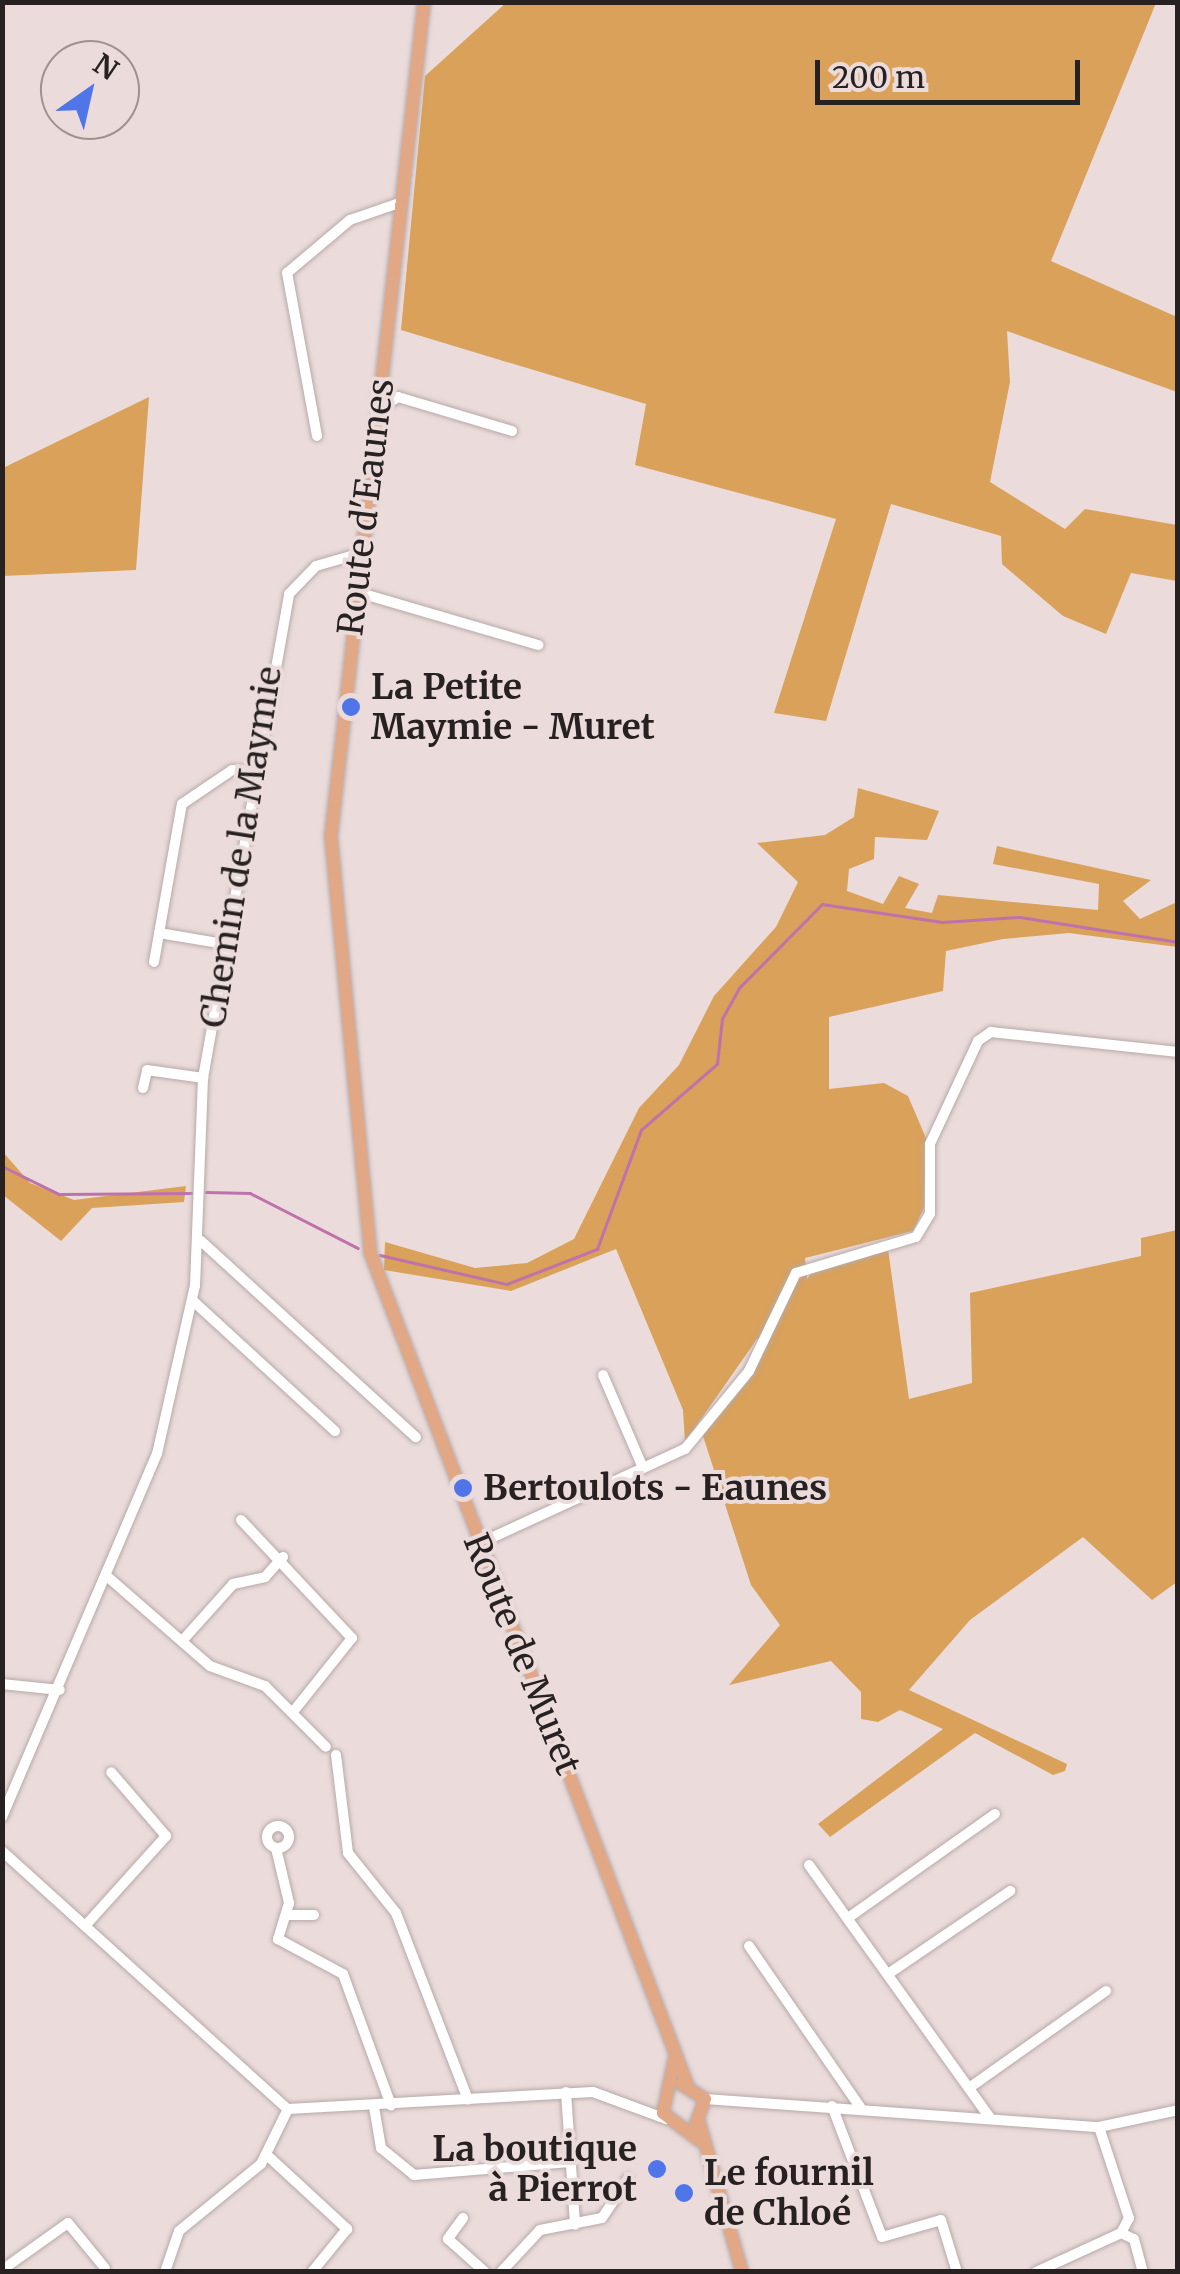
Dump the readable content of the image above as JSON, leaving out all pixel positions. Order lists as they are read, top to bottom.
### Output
{
  "streets": {
    "main road": ["Route d'Eaunes", "Route de Muret"],
    "street": ["Chemin de la Maymie"]
  },
  "crossings": [
    ["Route d'Eaunes", "Chemin de la Maymie"],
    ["Route d'Eaunes", "Route de Muret"]
  ],
  "places": [
    "La Petite Maymie - Muret",
    "Bertoulots - Eaunes",
    "La boutique à Pierrot",
    "Le fournil de Chloé"
  ],
  "scale_bar": "200 m",
  "north": "top right"
}
